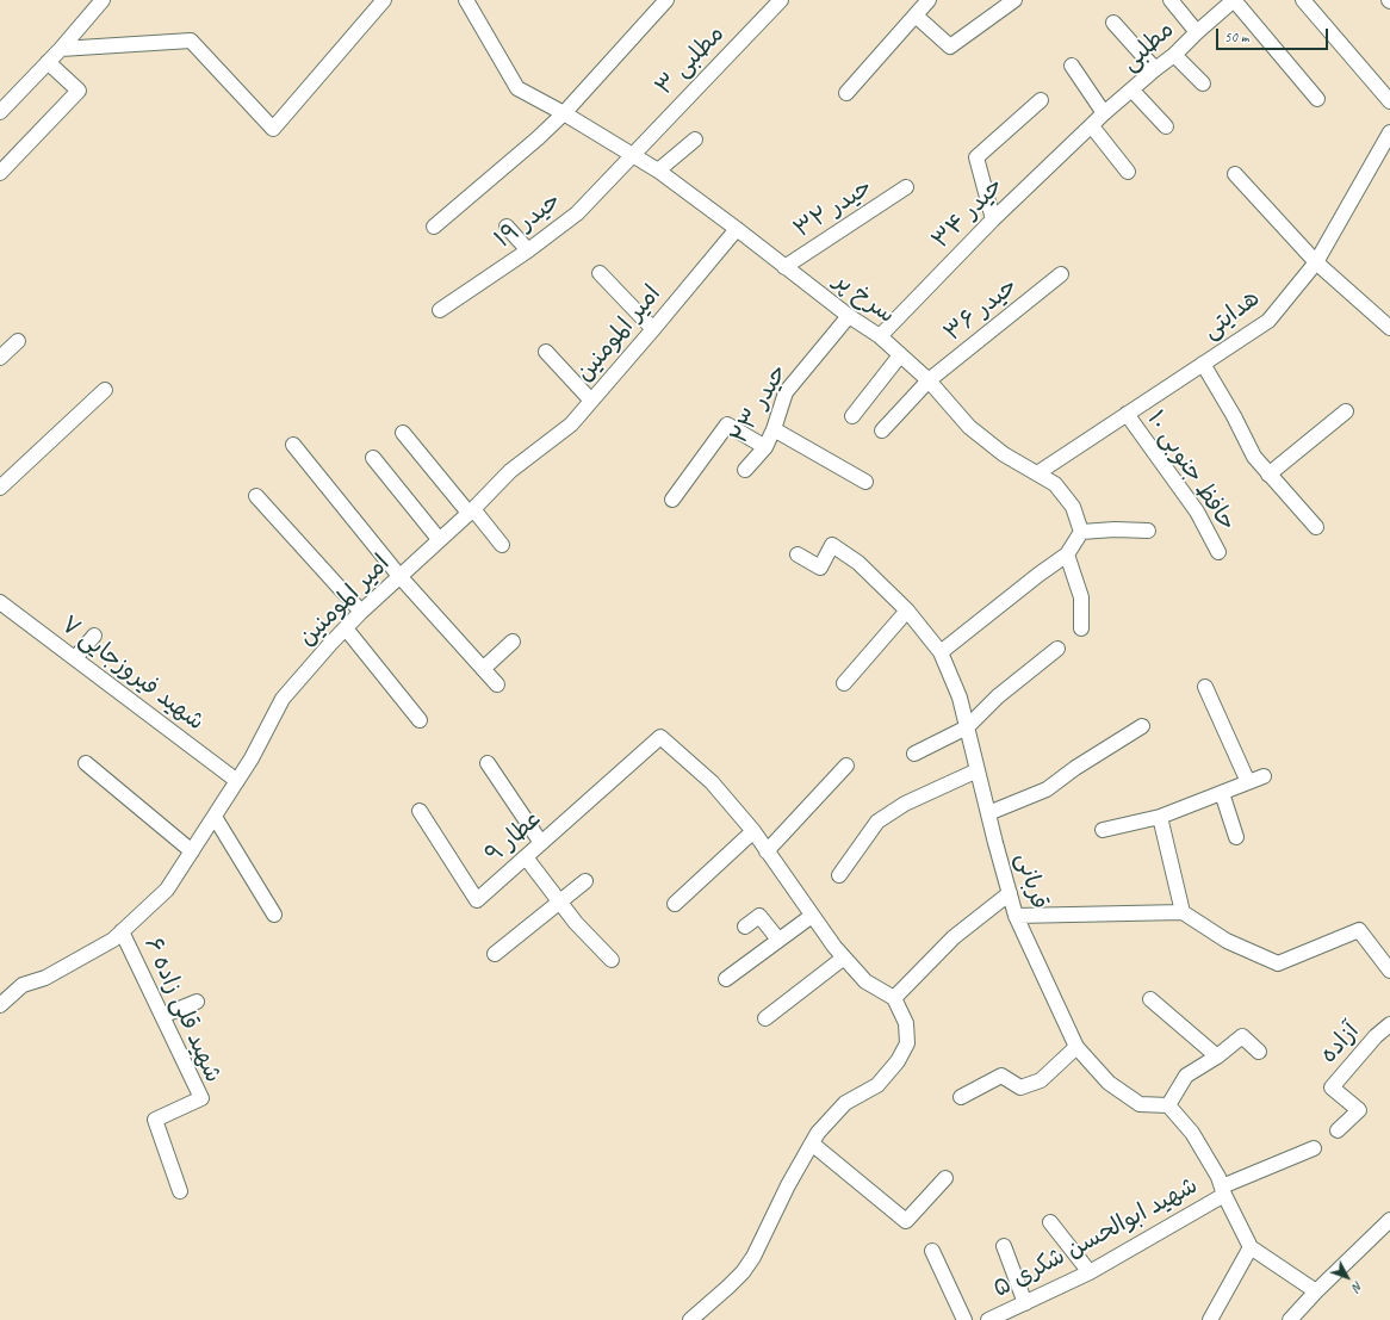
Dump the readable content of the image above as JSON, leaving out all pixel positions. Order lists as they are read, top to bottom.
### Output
{
  "streets": {
    "street": [
      "مطلبی",
      "مطلبی ۳",
      "حیدر ۳۲",
      "حیدر ۳۴",
      "حیدر ۱۹",
      "سرخ پر",
      "حیدر ۳۶",
      "هدایتی",
      "امیر المومنین",
      "حیدر ۲۳",
      "حافظ جنوبی ۱۰",
      "شهید فیروزجایی ۷",
      "عطار ۹",
      "قربانی",
      "شهید قلی زاده ۶",
      "آزاده",
      "شهید ابوالحسن شکری ۵"
    ]
  },
  "crossings": [
    ["مطلبی", "حیدر ۳۴"],
    ["مطلبی ۳", "حیدر ۱۹"],
    ["مطلبی ۳", "سرخ پر"],
    ["حیدر ۳۲", "سرخ پر"],
    ["حیدر ۳۴", "سرخ پر"],
    ["حیدر ۱۹", "سرخ پر"],
    ["سرخ پر", "حیدر ۳۶"],
    ["سرخ پر", "هدایتی"],
    ["سرخ پر", "امیر المومنین"],
    ["سرخ پر", "حیدر ۲۳"],
    ["هدایتی", "حافظ جنوبی ۱۰"],
    ["امیر المومنین", "شهید فیروزجایی ۷"],
    ["امیر المومنین", "شهید قلی زاده ۶"]
  ],
  "scale_bar": "50 m",
  "north": "bottom right"
}
